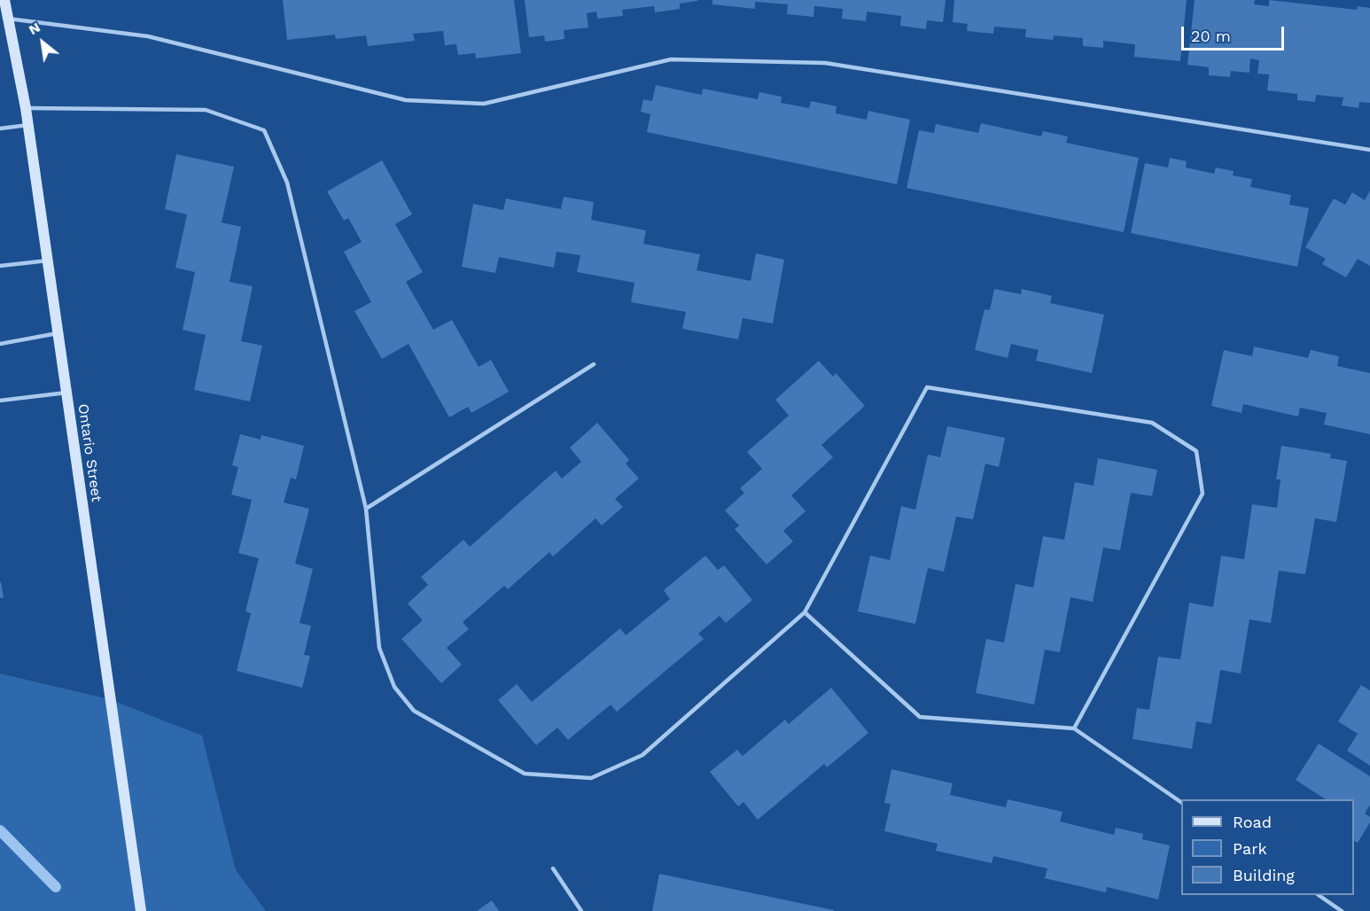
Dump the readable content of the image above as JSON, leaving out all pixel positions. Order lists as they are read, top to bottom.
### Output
{
  "streets": {
    "main road": ["Ontario Street"]
  },
  "legend": ["Road", "Park", "Building"],
  "scale_bar": "20 m",
  "north": "top left"
}
